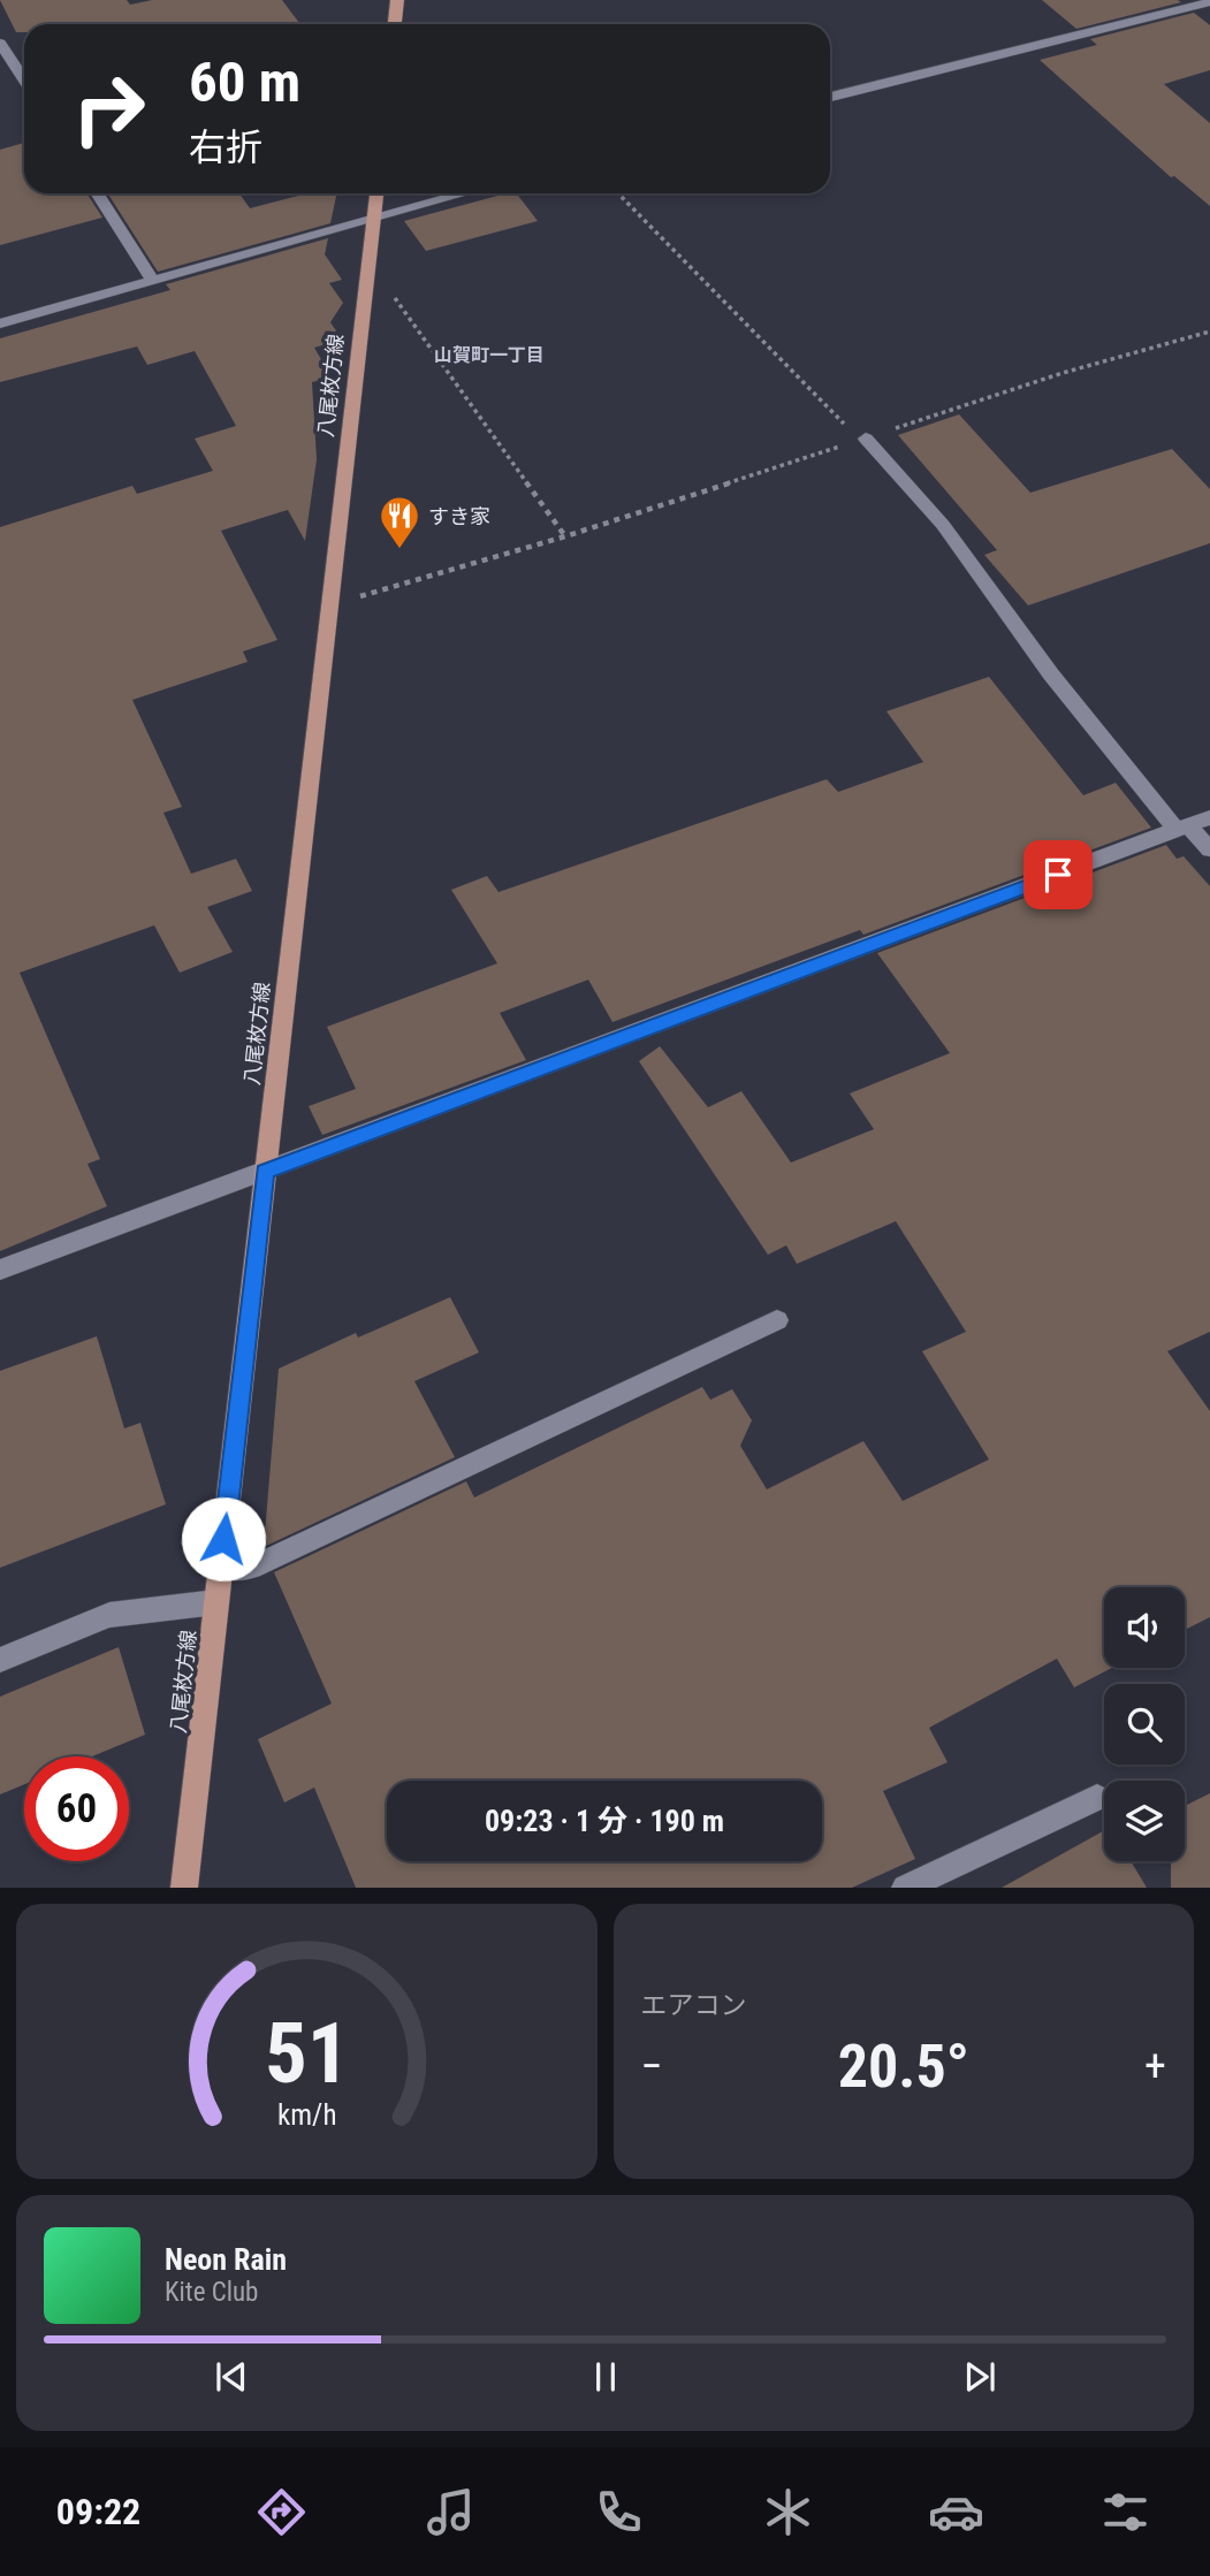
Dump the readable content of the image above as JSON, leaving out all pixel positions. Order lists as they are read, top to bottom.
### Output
{
  "streets": {
    "main road": ["八尾枚方線"]
  },
  "districts": ["山賀町一丁目"],
  "places": {
    "restaurant": ["すき家"]
  },
  "page": {
    "turn": ["60 m", "右折"],
    "limit": "60",
    "trip": "09:23 · 1 分 · 190 m",
    "tile": "エアコン",
    "heat": ["−", "20.5°", "+"],
    "song": ["Neon Rain", "Kite Club"],
    "tabs": "09:22",
    "gauge": ["51", "km/h"]
  }
}
